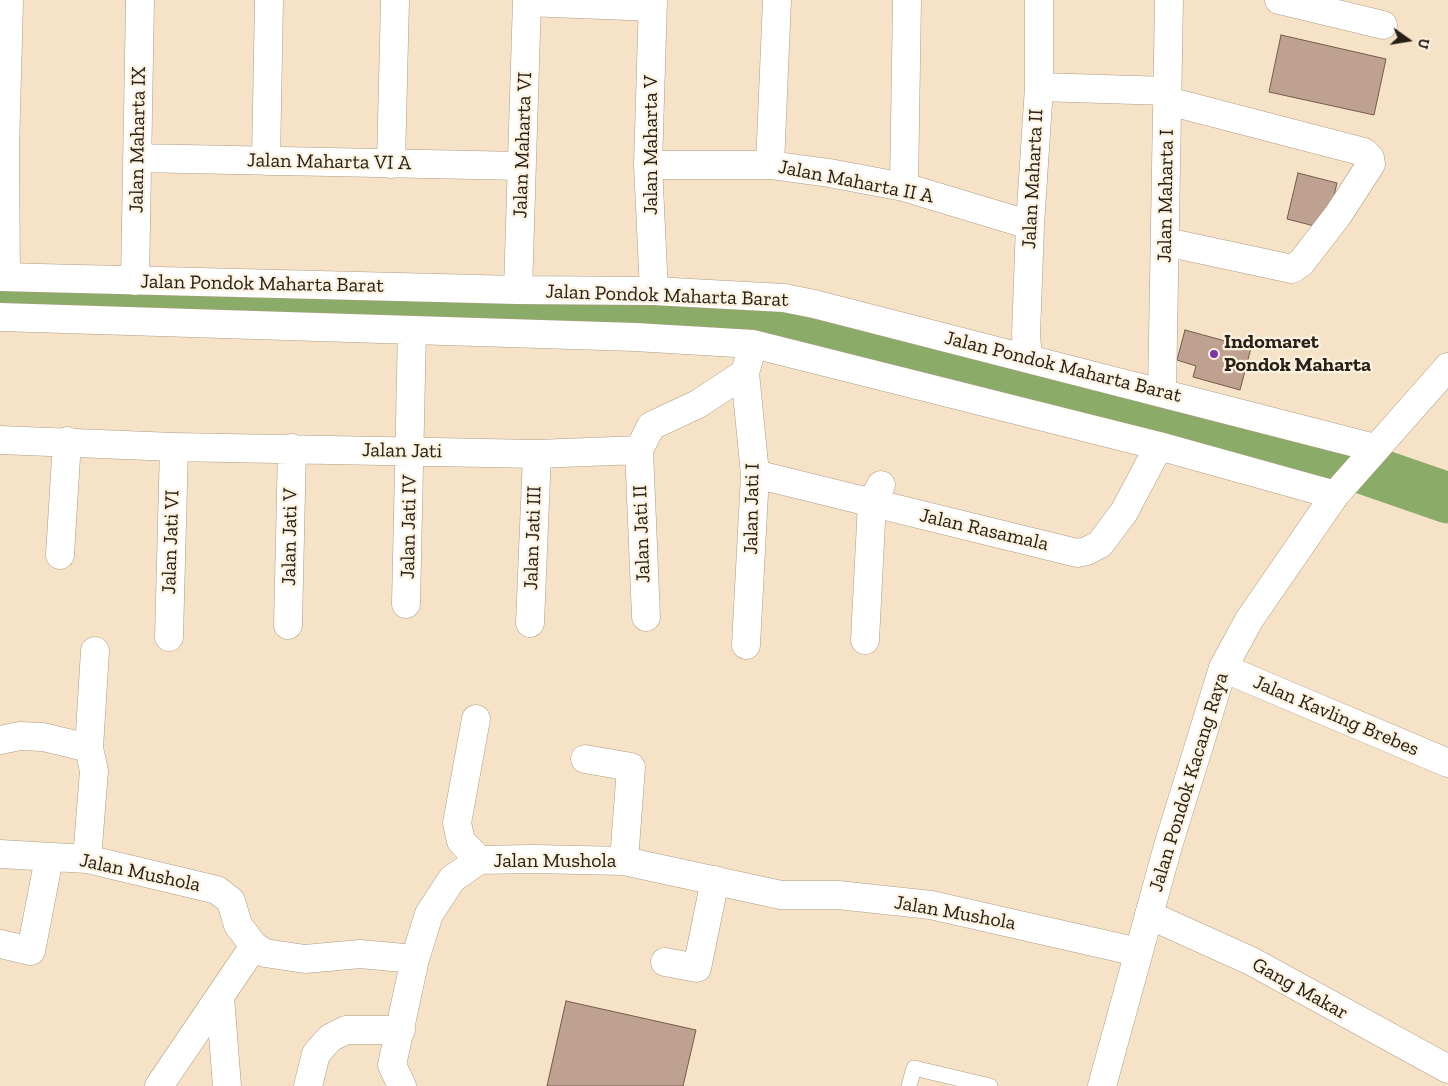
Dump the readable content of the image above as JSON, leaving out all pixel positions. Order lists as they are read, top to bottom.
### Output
{
  "streets": {
    "street": [
      "Jalan Maharta IX",
      "Jalan Maharta VI",
      "Jalan Maharta V",
      "Jalan Maharta VI A",
      "Jalan Maharta II",
      "Jalan Maharta II A",
      "Jalan Maharta I",
      "Jalan Pondok Maharta Barat",
      "Jalan Jati",
      "Jalan Jati I",
      "Jalan Jati IV",
      "Jalan Rasamala",
      "Jalan Jati II",
      "Jalan Jati V",
      "Jalan Jati III",
      "Jalan Jati VI",
      "Jalan Kavling Brebes",
      "Jalan Pondok Kacang Raya",
      "Jalan Mushola",
      "Gang Makar"
    ]
  },
  "crossings": [
    ["Jalan Maharta IX", "Jalan Maharta VI A"],
    ["Jalan Maharta IX", "Jalan Pondok Maharta Barat"],
    ["Jalan Maharta VI", "Jalan Maharta VI A"],
    ["Jalan Maharta VI", "Jalan Pondok Maharta Barat"],
    ["Jalan Maharta V", "Jalan Maharta II A"],
    ["Jalan Maharta V", "Jalan Pondok Maharta Barat"],
    ["Jalan Maharta II", "Jalan Maharta II A"],
    ["Jalan Maharta II", "Jalan Pondok Maharta Barat"],
    ["Jalan Maharta I", "Jalan Pondok Maharta Barat"],
    ["Jalan Pondok Maharta Barat", "Jalan Jati IV"],
    ["Jalan Pondok Maharta Barat", "Jalan Rasamala"],
    ["Jalan Pondok Maharta Barat", "Jalan Pondok Kacang Raya"],
    ["Jalan Jati", "Jalan Jati IV"],
    ["Jalan Jati", "Jalan Jati II"],
    ["Jalan Jati", "Jalan Jati V"],
    ["Jalan Jati", "Jalan Jati III"],
    ["Jalan Jati", "Jalan Jati VI"],
    ["Jalan Jati I", "Jalan Rasamala"],
    ["Jalan Kavling Brebes", "Jalan Pondok Kacang Raya"],
    ["Jalan Pondok Kacang Raya", "Jalan Mushola"],
    ["Jalan Pondok Kacang Raya", "Gang Makar"]
  ],
  "places": ["Indomaret Pondok Maharta"],
  "north": "right"
}
